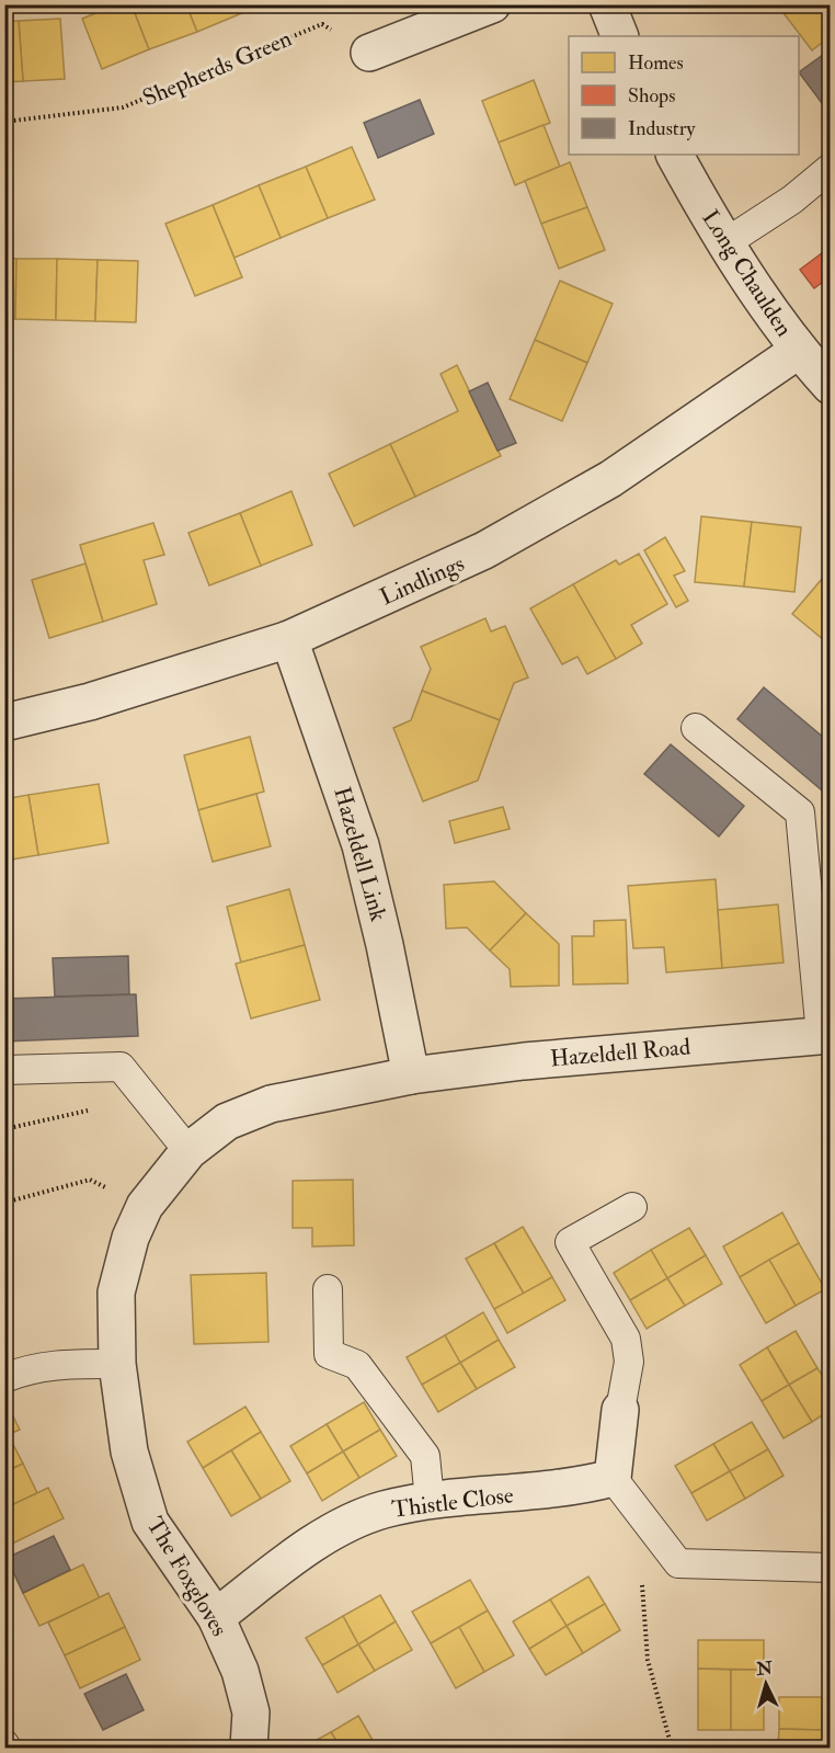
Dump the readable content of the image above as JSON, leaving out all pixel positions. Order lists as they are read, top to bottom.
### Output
{
  "streets": {
    "street": [
      "Long Chaulden",
      "Lindlings",
      "Hazeldell Link",
      "Hazeldell Road",
      "Thistle Close",
      "The Foxgloves"
    ],
    "path": ["Shepherds Green"]
  },
  "crossings": [
    ["Long Chaulden", "Lindlings"],
    ["Lindlings", "Hazeldell Link"],
    ["Hazeldell Link", "Hazeldell Road"],
    ["Hazeldell Link", "The Foxgloves"],
    ["Hazeldell Road", "The Foxgloves"],
    ["Thistle Close", "The Foxgloves"]
  ],
  "legend": ["Homes", "Shops", "Industry"],
  "north": "top"
}
